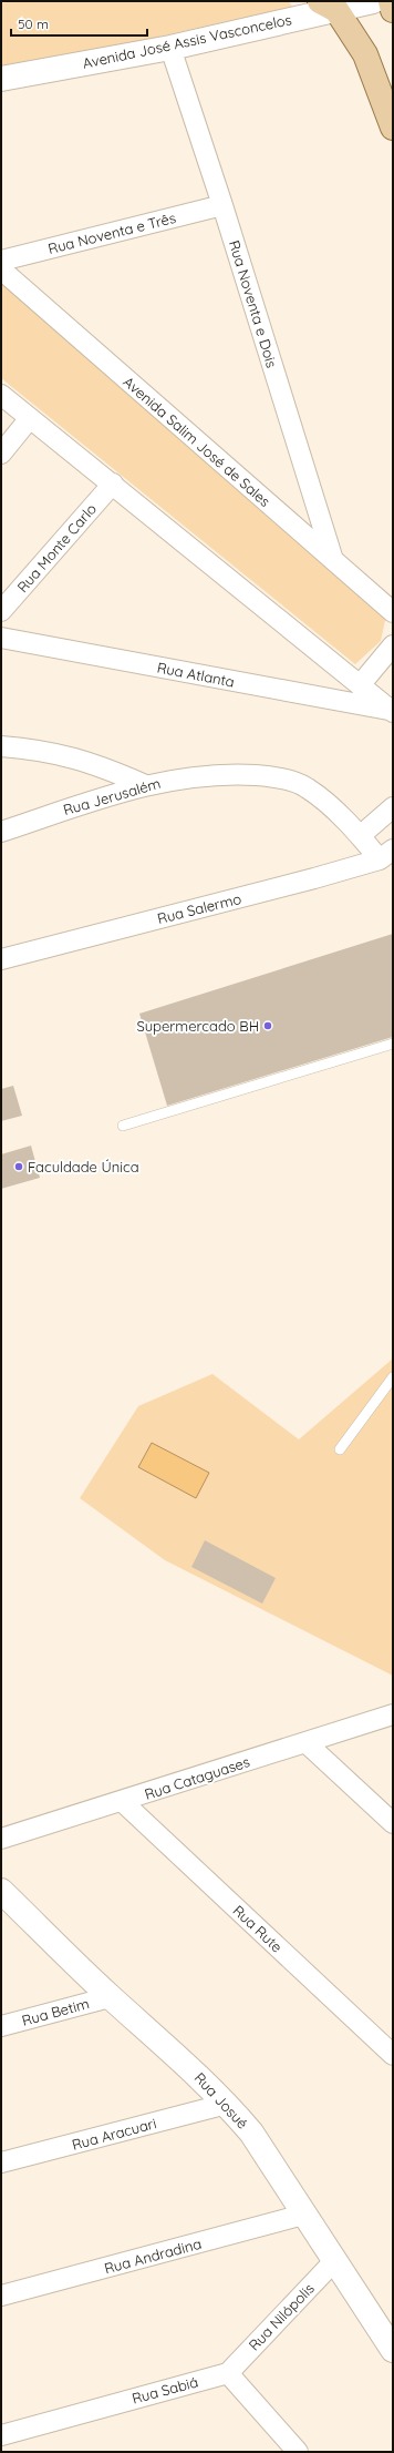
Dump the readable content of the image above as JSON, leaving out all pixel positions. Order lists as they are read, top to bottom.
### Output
{
  "streets": {
    "street": [
      "Avenida José Assis Vasconcelos",
      "Rua Noventa e Três",
      "Rua Noventa e Dois",
      "Avenida Salim José de Sales",
      "Rua Monte Carlo",
      "Rua Atlanta",
      "Rua Jerusalém",
      "Rua Salermo",
      "Rua Cataguases",
      "Rua Rute",
      "Rua Betim",
      "Rua Josué",
      "Rua Aracuari",
      "Rua Andradina",
      "Rua Nilópolis",
      "Rua Sabiá"
    ]
  },
  "crossings": [
    ["Avenida José Assis Vasconcelos", "Rua Noventa e Dois"],
    ["Rua Noventa e Três", "Rua Noventa e Dois"],
    ["Rua Noventa e Dois", "Avenida Salim José de Sales"],
    ["Rua Jerusalém", "Rua Salermo"],
    ["Rua Cataguases", "Rua Rute"],
    ["Rua Betim", "Rua Josué"],
    ["Rua Josué", "Rua Aracuari"],
    ["Rua Josué", "Rua Andradina"],
    ["Rua Josué", "Rua Nilópolis"],
    ["Rua Nilópolis", "Rua Sabiá"]
  ],
  "places": ["Supermercado BH", "Faculdade Única"],
  "scale_bar": "50 m"
}
